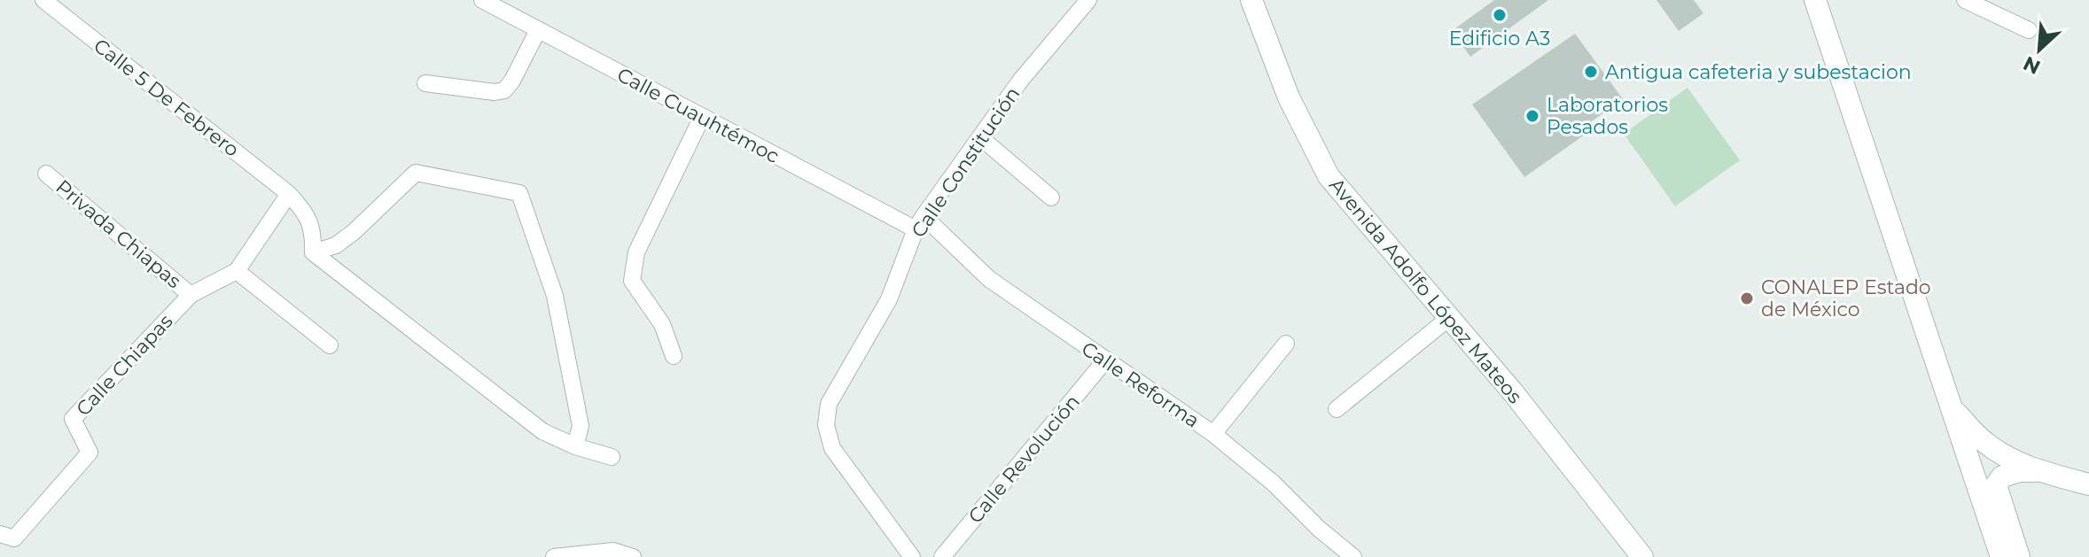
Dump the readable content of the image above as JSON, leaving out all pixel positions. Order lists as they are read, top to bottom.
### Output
{
  "streets": {
    "main road": ["Avenida Adolfo López Mateos"],
    "street": [
      "Calle 5 De Febrero",
      "Calle Cuauhtémoc",
      "Calle Constitución",
      "Privada Chiapas",
      "Calle Chiapas",
      "Calle Reforma",
      "Calle Revolución"
    ]
  },
  "crossings": [
    ["Calle 5 De Febrero", "Calle Chiapas"],
    ["Calle Cuauhtémoc", "Calle Constitución"],
    ["Calle Cuauhtémoc", "Calle Reforma"],
    ["Calle Constitución", "Calle Reforma"],
    ["Privada Chiapas", "Calle Chiapas"],
    ["Calle Reforma", "Calle Revolución"]
  ],
  "places": [
    "Edificio A3",
    "Antigua cafeteria y subestacion",
    "Laboratorios Pesados",
    "CONALEP Estado de México"
  ],
  "north": "bottom left"
}
